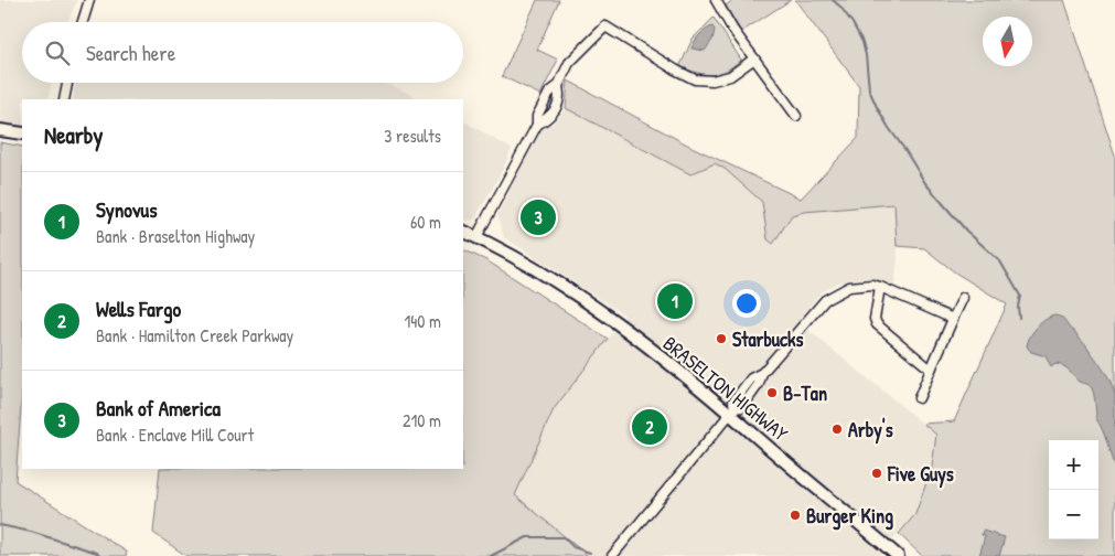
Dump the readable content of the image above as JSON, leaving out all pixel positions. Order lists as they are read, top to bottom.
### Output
{
  "streets": {
    "main road": ["BRASELTON HIGHWAY"]
  },
  "places": [
    "Starbucks",
    "B-Tan",
    "Arby's",
    "Five Guys",
    "Burger King"
  ],
  "north": "bottom",
  "page": {
    "search": "Search here",
    "heading": ["Nearby", "3 results"],
    "list": [
      {
        "mark": "1",
        "name": "Synovus",
        "note": "Bank · Braselton Highway",
        "value": "60 m"
      },
      {
        "mark": "2",
        "name": "Wells Fargo",
        "note": "Bank · Hamilton Creek Parkway",
        "value": "140 m"
      },
      {
        "mark": "3",
        "name": "Bank of America",
        "note": "Bank · Enclave Mill Court",
        "value": "210 m"
      }
    ],
    "pins": ["3", "1", "2"],
    "map_buttons": ["+", "−"]
  }
}
